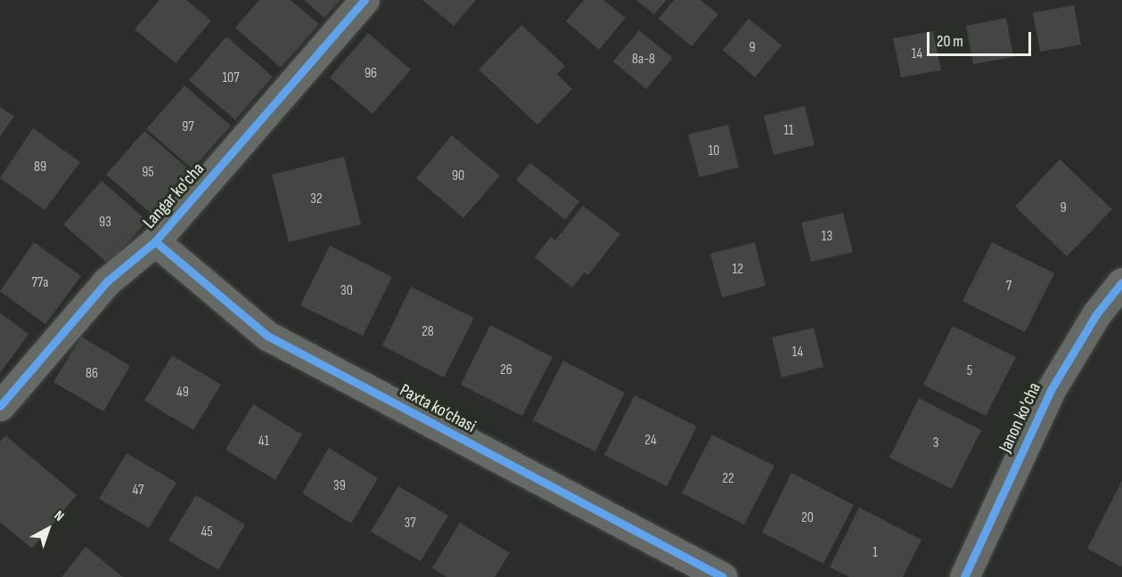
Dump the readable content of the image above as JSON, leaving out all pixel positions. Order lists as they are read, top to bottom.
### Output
{
  "streets": {
    "street": ["Langar ko'cha", "Paxta ko‘chasi", "Janon ko'cha"]
  },
  "crossings": [
    ["Langar ko'cha", "Paxta ko‘chasi"]
  ],
  "house_numbers": [
    "9",
    "14",
    "8а-8",
    "96",
    "107",
    "97",
    "11",
    "10",
    "89",
    "95",
    "90",
    "32",
    "9",
    "93",
    "13",
    "12",
    "77а",
    "7",
    "30",
    "28",
    "14",
    "26",
    "5",
    "86",
    "49",
    "24",
    "41",
    "3",
    "22",
    "39",
    "47",
    "20",
    "37",
    "45",
    "1"
  ],
  "scale_bar": "20 m",
  "north": "top right"
}
